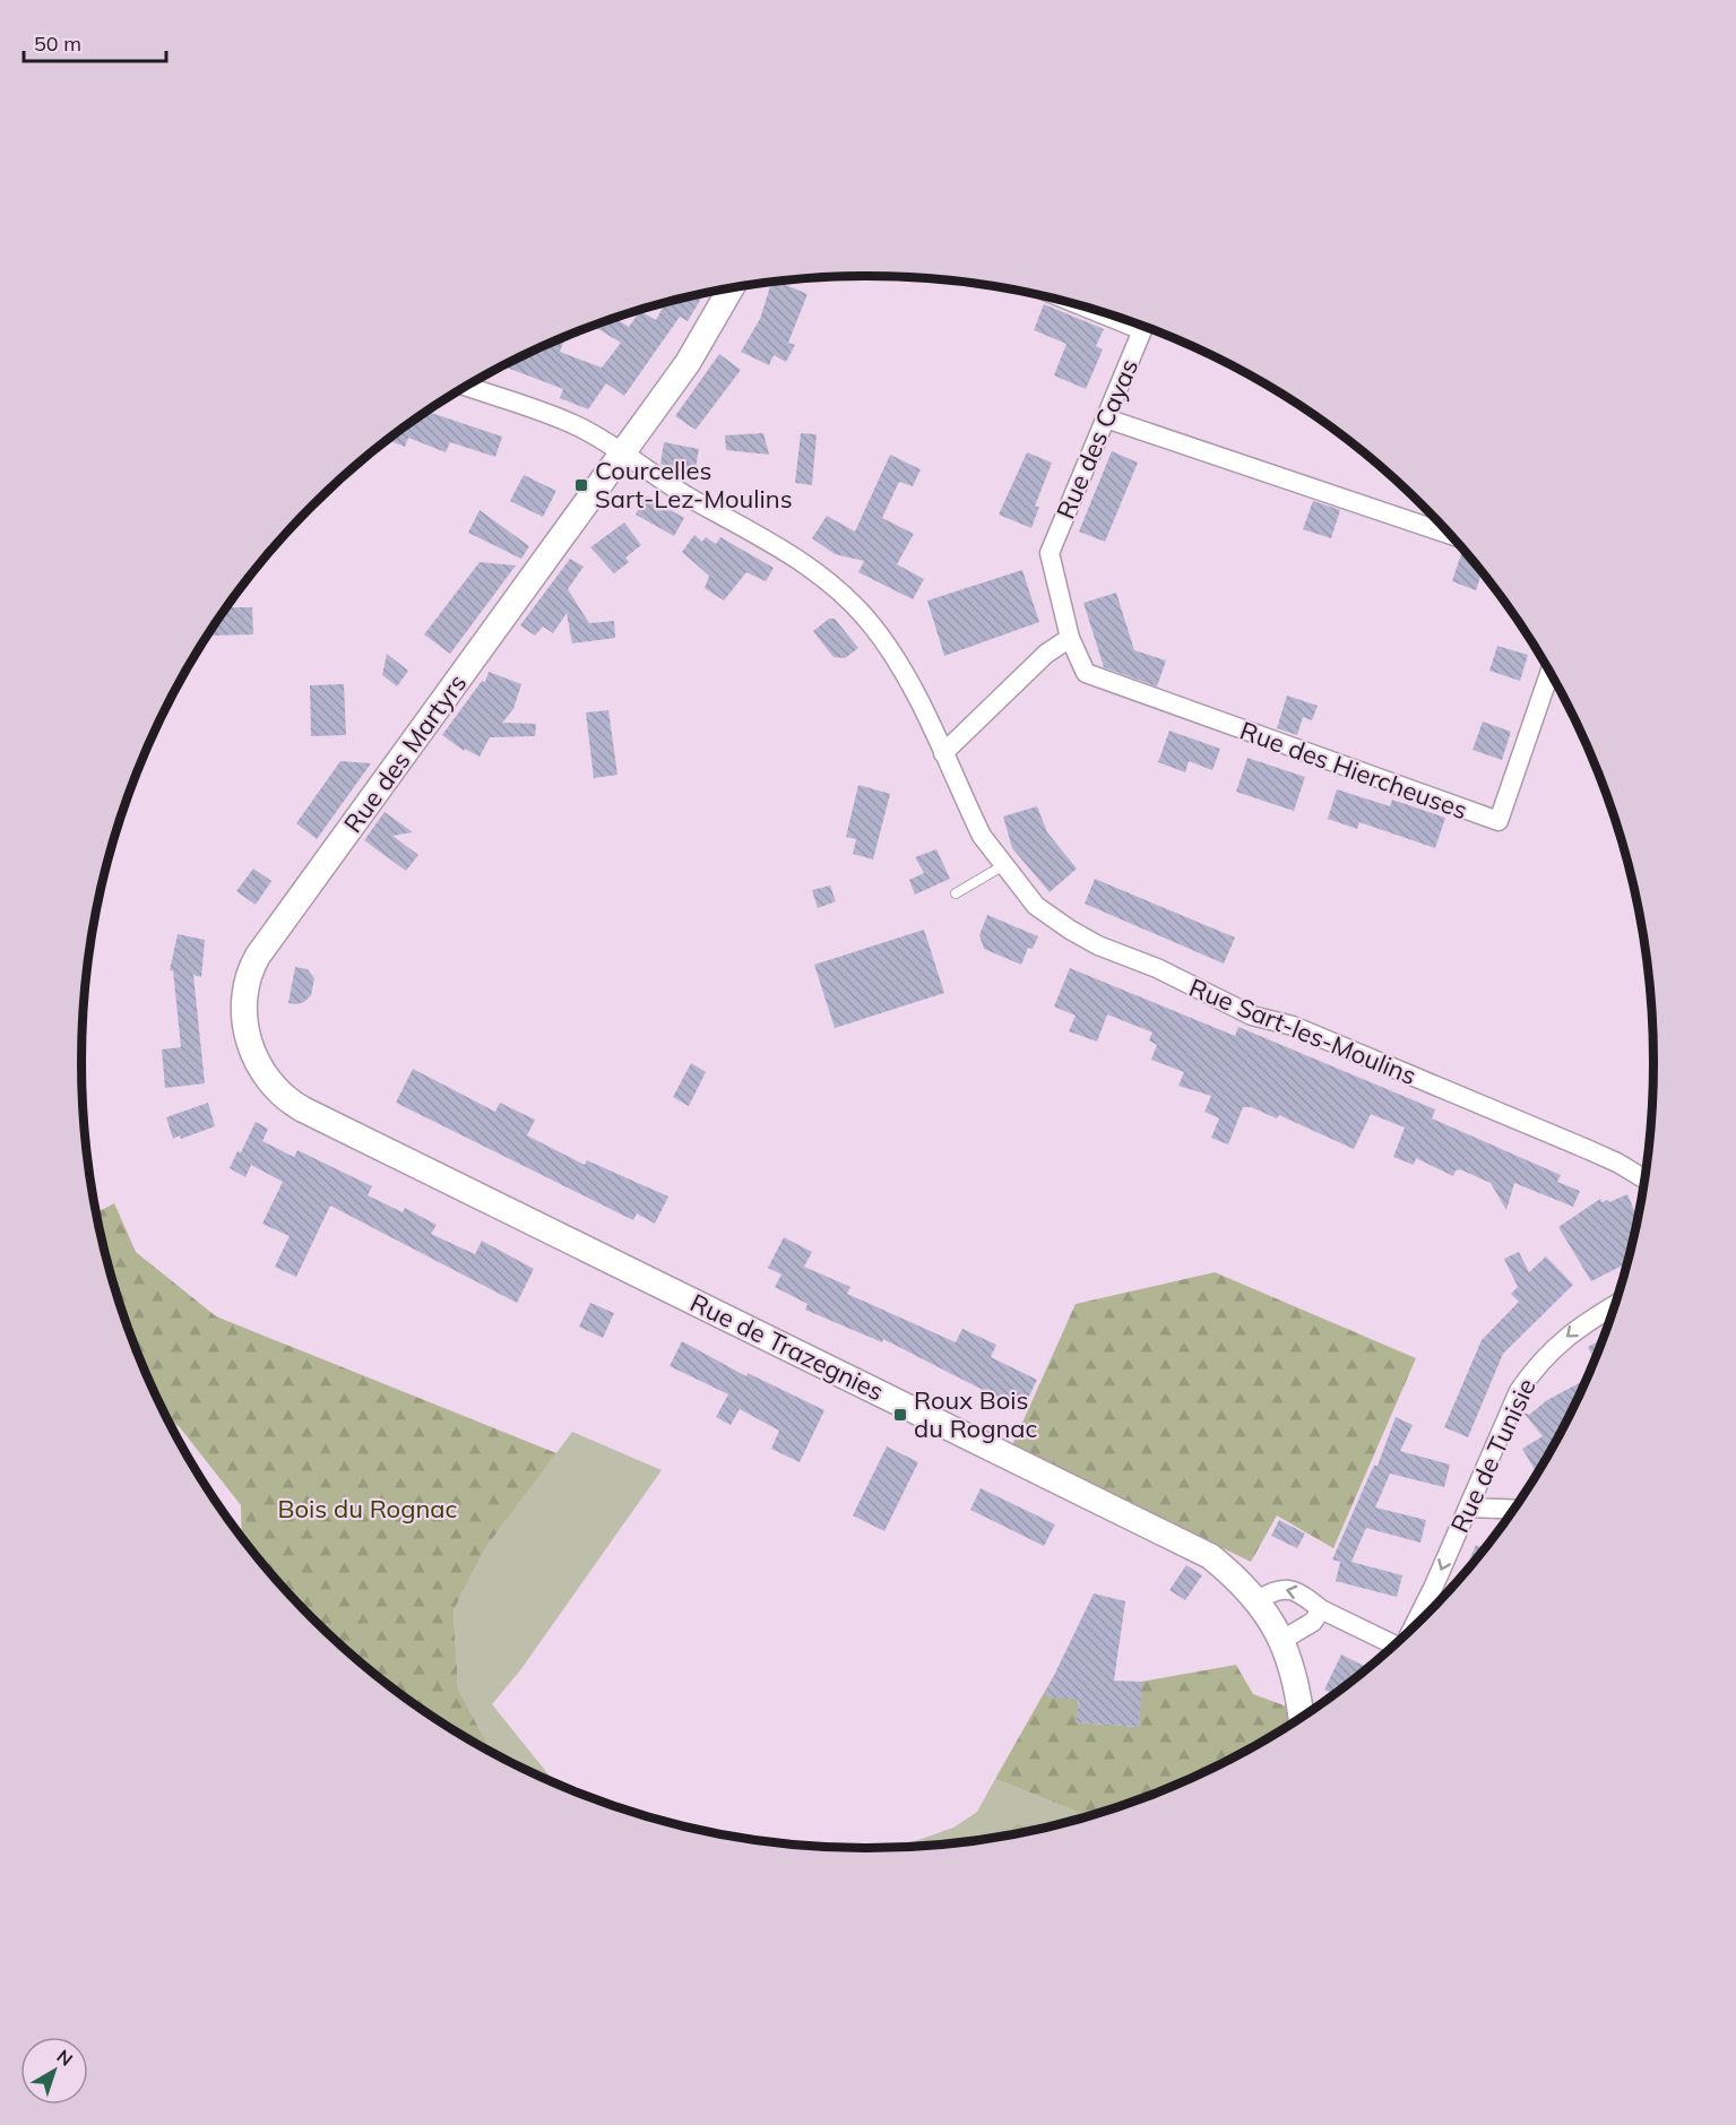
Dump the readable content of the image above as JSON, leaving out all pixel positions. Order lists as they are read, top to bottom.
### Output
{
  "streets": {
    "main road": ["Rue des Martyrs", "Rue de Trazegnies"],
    "street": [
      "Rue des Cayas",
      "Rue des Hiercheuses",
      "Rue Sart-les-Moulins",
      "Rue de Tunisie"
    ]
  },
  "crossings": [
    ["Rue des Cayas", "Rue des Hiercheuses"],
    ["Rue des Martyrs", "Rue Sart-les-Moulins"],
    ["Rue des Martyrs", "Rue de Trazegnies"]
  ],
  "one_way": ["Rue de Tunisie"],
  "parks": ["Bois du Rognac"],
  "places": {
    "transit": ["Courcelles Sart-Lez-Moulins", "Roux Bois du Rognac"]
  },
  "scale_bar": "50 m",
  "north": "top right"
}
